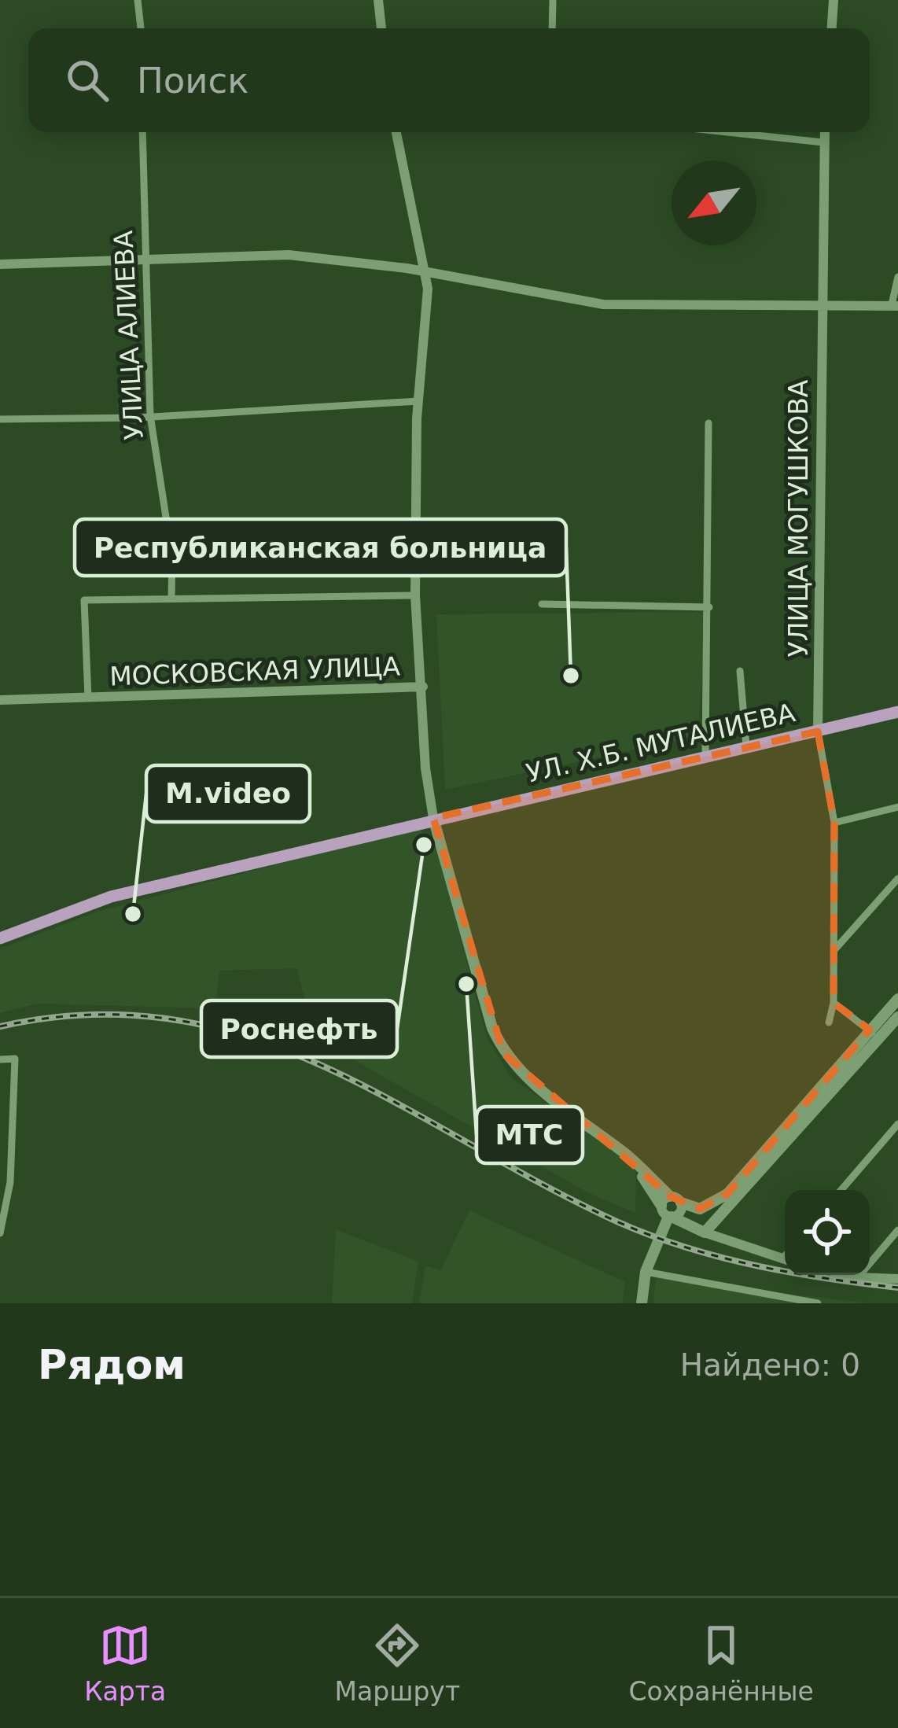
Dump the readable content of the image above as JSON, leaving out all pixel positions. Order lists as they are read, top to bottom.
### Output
{
  "streets": {
    "main road": ["УЛ. Х.Б. МУТАЛИЕВА"],
    "street": ["УЛИЦА АЛИЕВА", "УЛИЦА МОГУШКОВА", "МОСКОВСКАЯ УЛИЦА"]
  },
  "crossings": [
    ["УЛИЦА АЛИЕВА", "МОСКОВСКАЯ УЛИЦА"],
    ["УЛИЦА МОГУШКОВА", "УЛ. Х.Б. МУТАЛИЕВА"]
  ],
  "places": [
    "Республиканская больница",
    "Роснефть",
    "M.video",
    "МТС"
  ],
  "north": "bottom left",
  "page": {
    "search": "Поиск",
    "heading": ["Рядом", "Найдено: 0"],
    "nav": ["Карта", "Маршрут", "Сохранённые"]
  }
}
